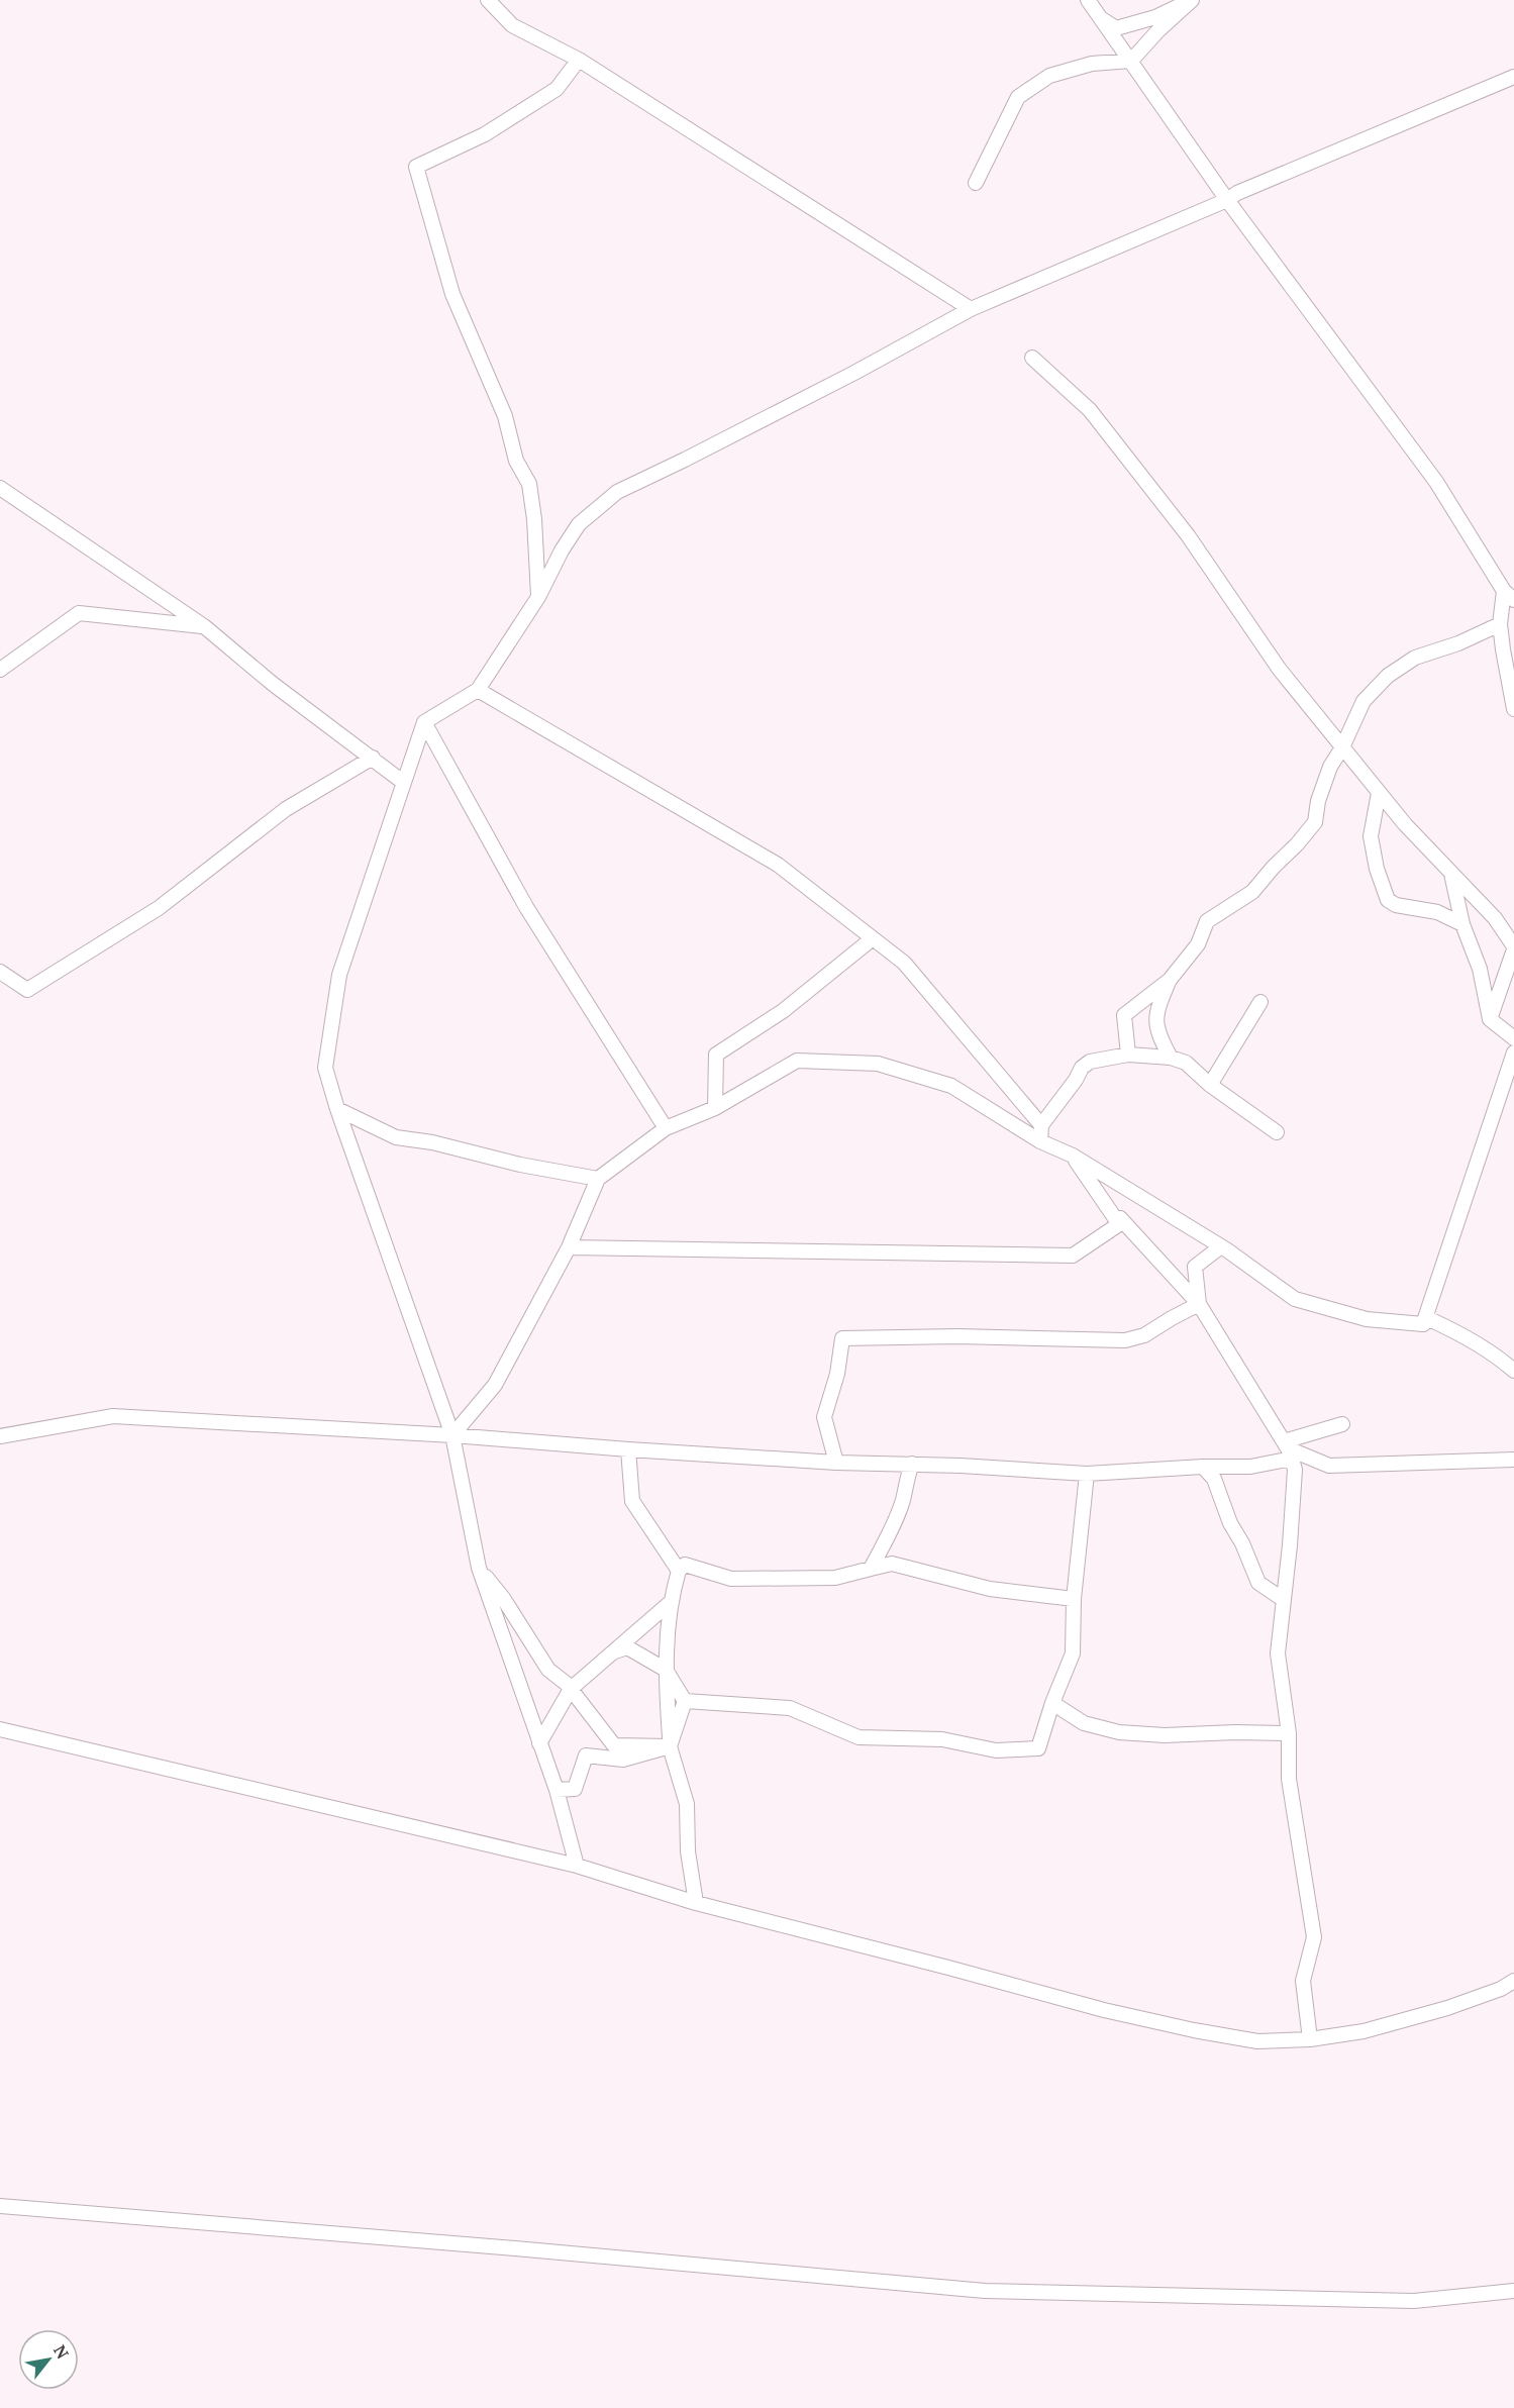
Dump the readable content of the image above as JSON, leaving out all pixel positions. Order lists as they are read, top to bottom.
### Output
{
  "north": "top right"
}
